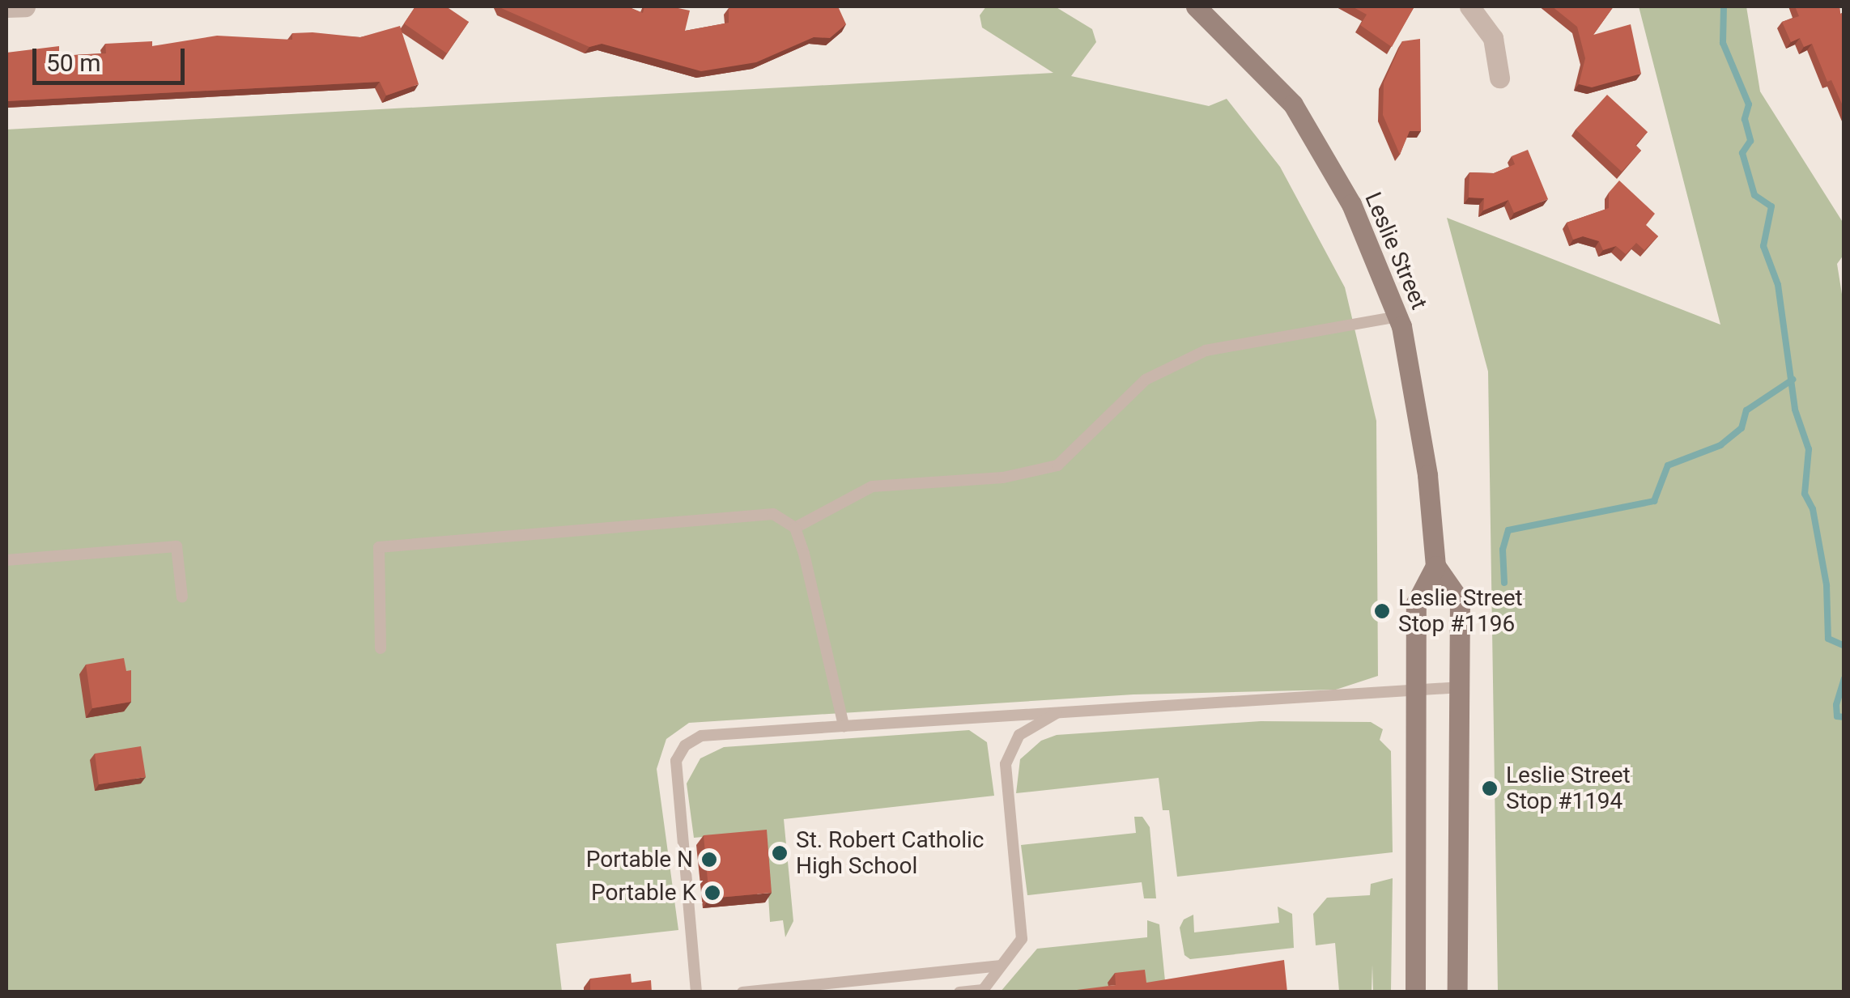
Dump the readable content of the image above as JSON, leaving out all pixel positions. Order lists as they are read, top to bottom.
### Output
{
  "streets": {
    "main road": ["Leslie Street"]
  },
  "places": [
    "Leslie Street Stop #1196",
    "Leslie Street Stop #1194",
    "St. Robert Catholic High School",
    "Portable N",
    "Portable K"
  ],
  "scale_bar": "50 m"
}
